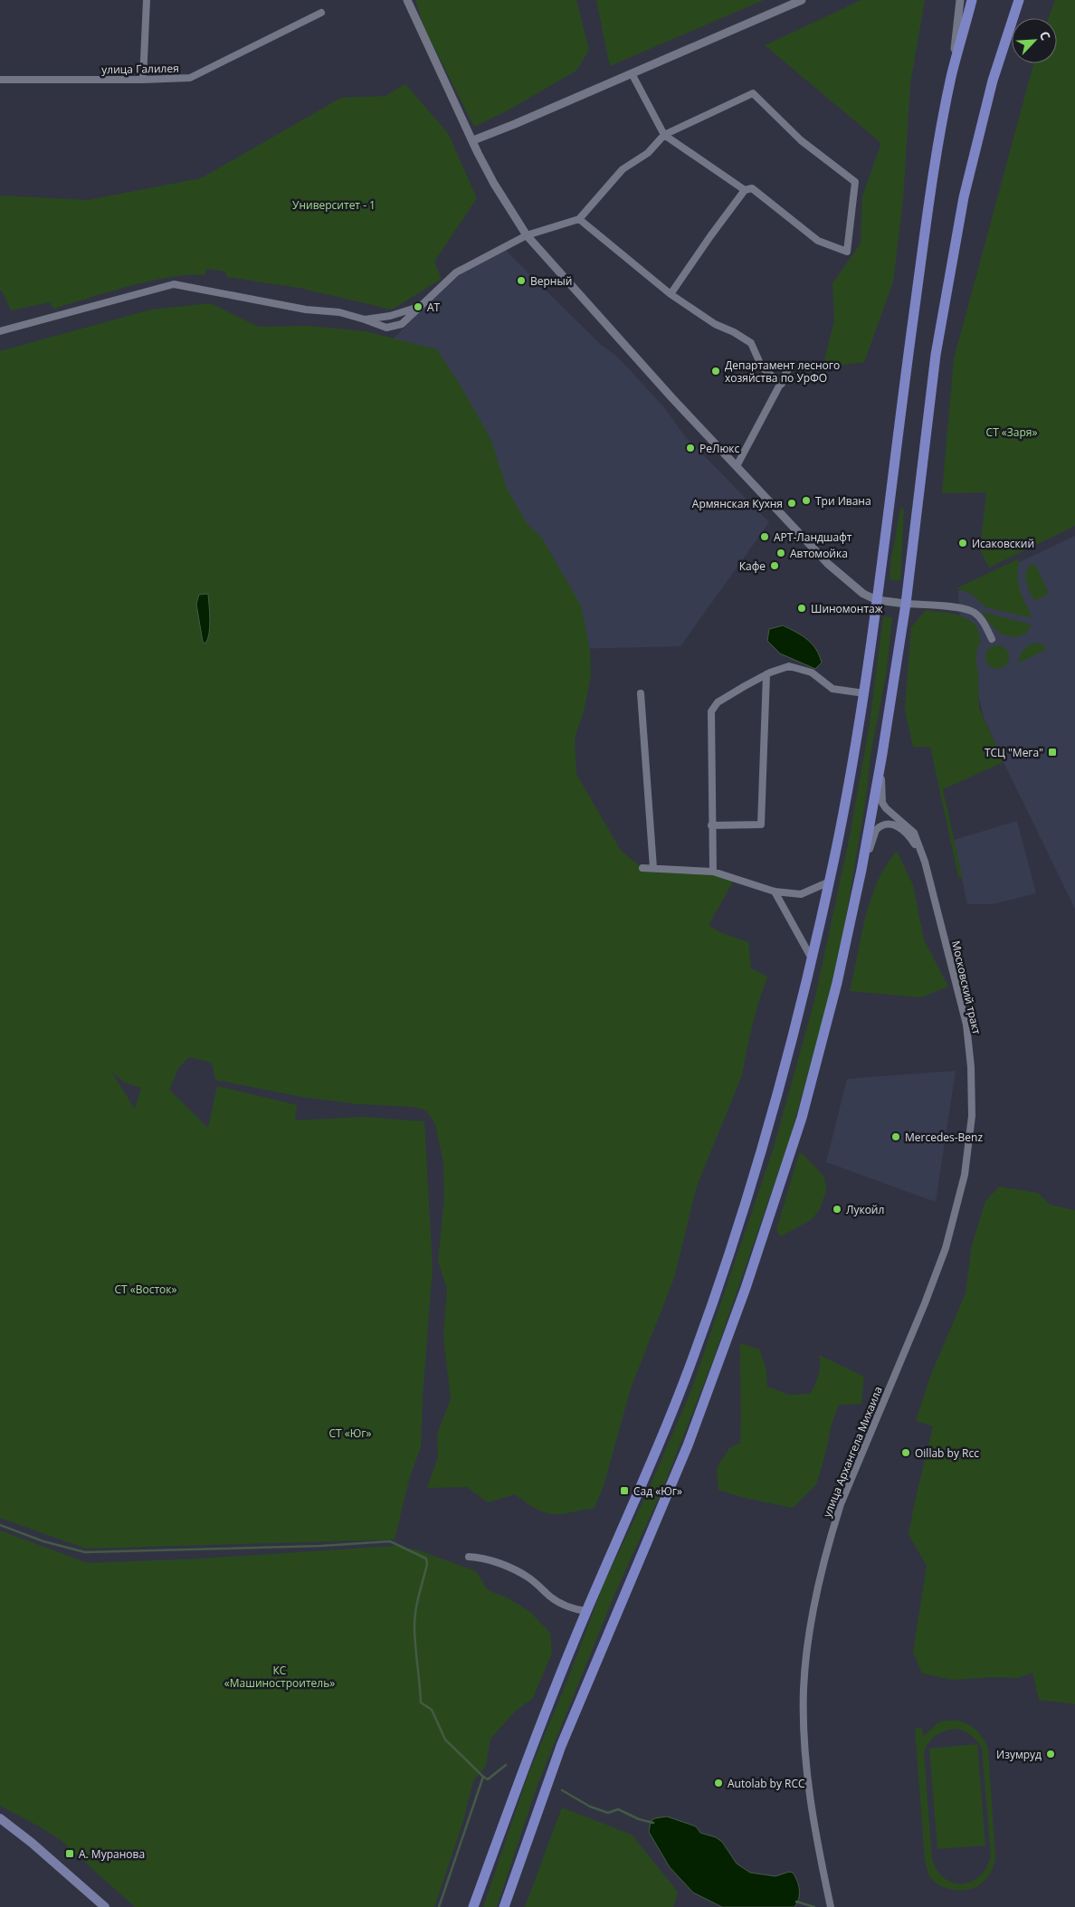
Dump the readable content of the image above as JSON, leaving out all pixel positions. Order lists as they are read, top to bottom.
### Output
{
  "streets": {
    "street": ["улица Галилея", "Московский тракт", "улица Архангела Михаила"]
  },
  "crossings": [
    ["Московский тракт", "улица Архангела Михаила"]
  ],
  "parks": [
    "Университет - 1",
    "СТ «Заря»",
    "СТ «Восток»",
    "СТ «Юг»",
    "КС «Машиностроитель»"
  ],
  "places": {
    "other": [
      "Верный",
      "AT",
      "Департамент лесного хозяйства по УрФО",
      "РеЛюкс",
      "Три Ивана",
      "Армянская Кухня",
      "АРТ-Ландшафт",
      "Исаковский",
      "Автомойка",
      "Кафе",
      "Шиномонтаж",
      "Mercedes-Benz",
      "Лукойл",
      "Oillab by Rcc",
      "Изумруд",
      "Autolab by RCC"
    ],
    "transit": ["ТСЦ \"Мега\"", "Сад «Юг»", "А. Муранова"]
  },
  "north": "top right"
}
